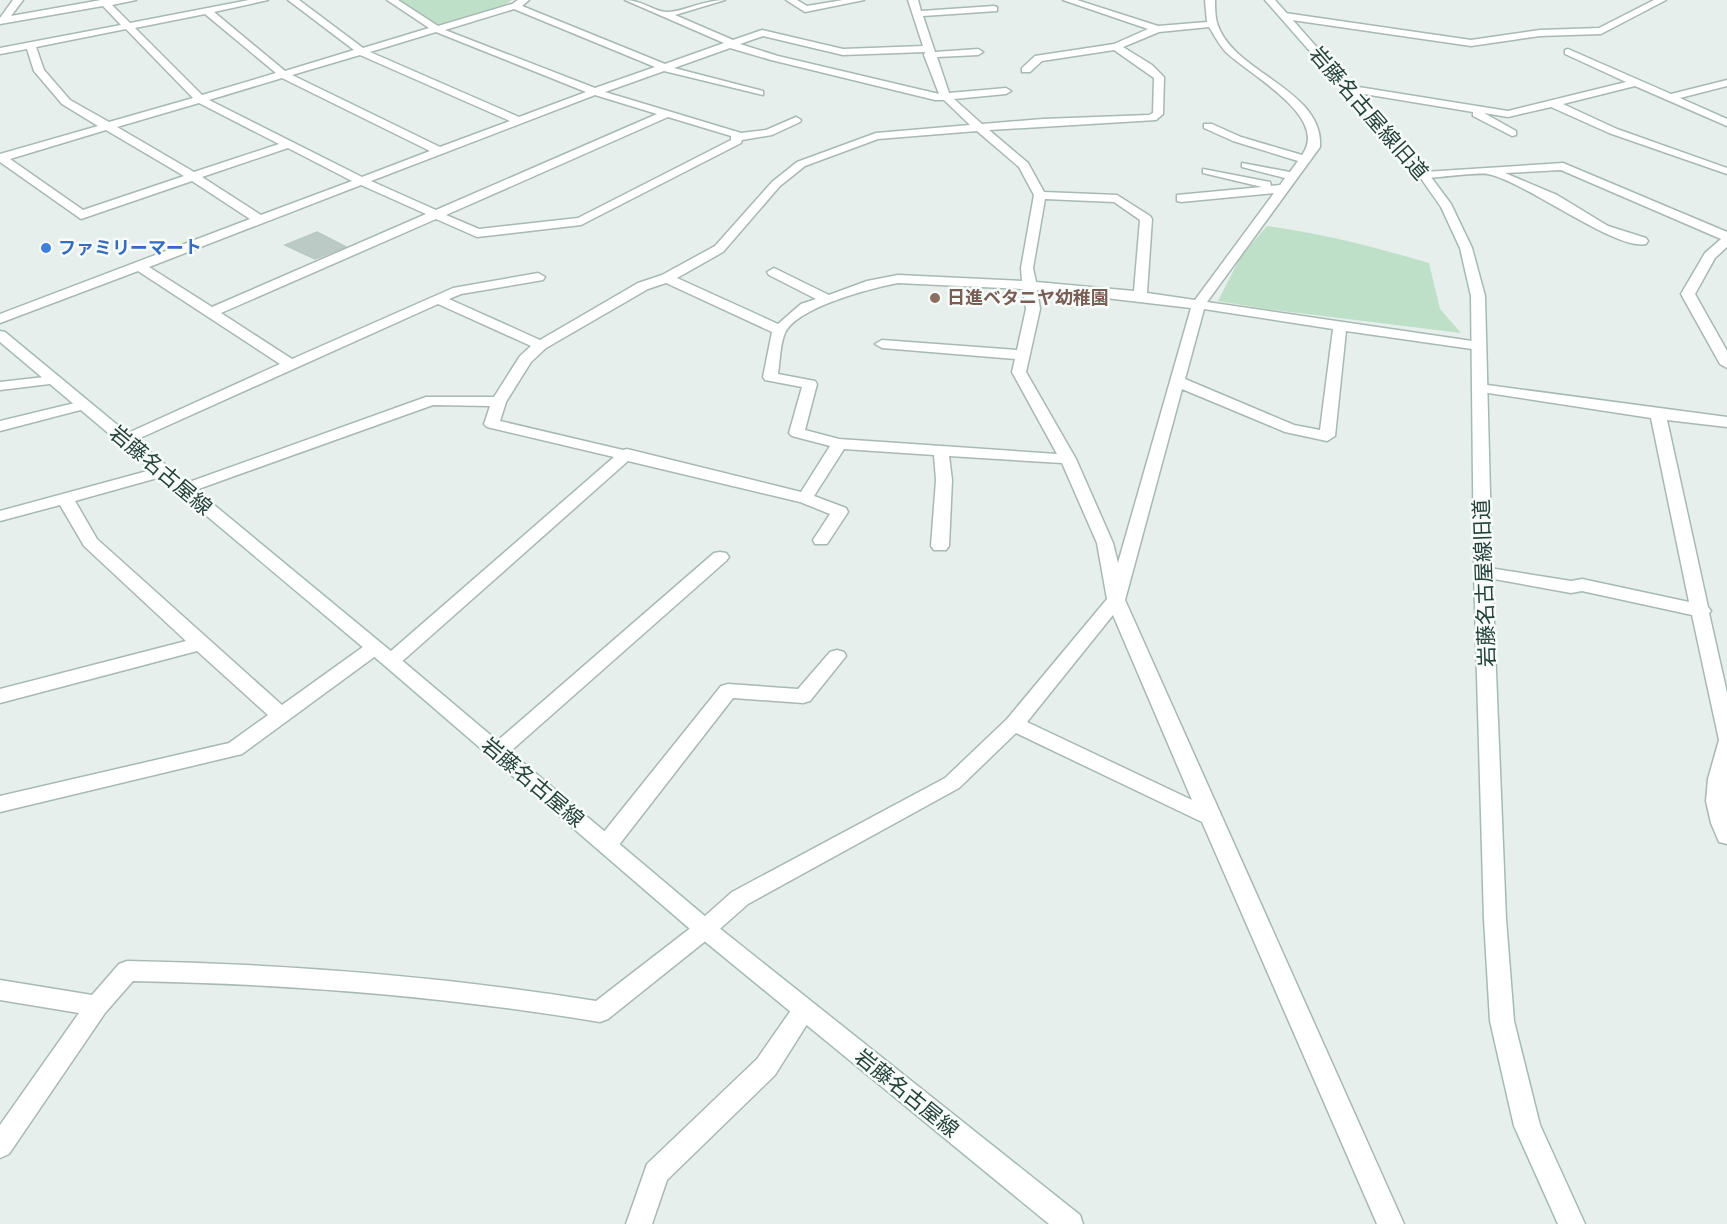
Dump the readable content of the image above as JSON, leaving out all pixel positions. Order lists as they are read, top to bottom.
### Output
{
  "streets": {
    "street": ["岩藤名古屋線旧道", "岩藤名古屋線"]
  },
  "places": ["ファミリーマート", "日進ベタニヤ幼稚園"]
}
